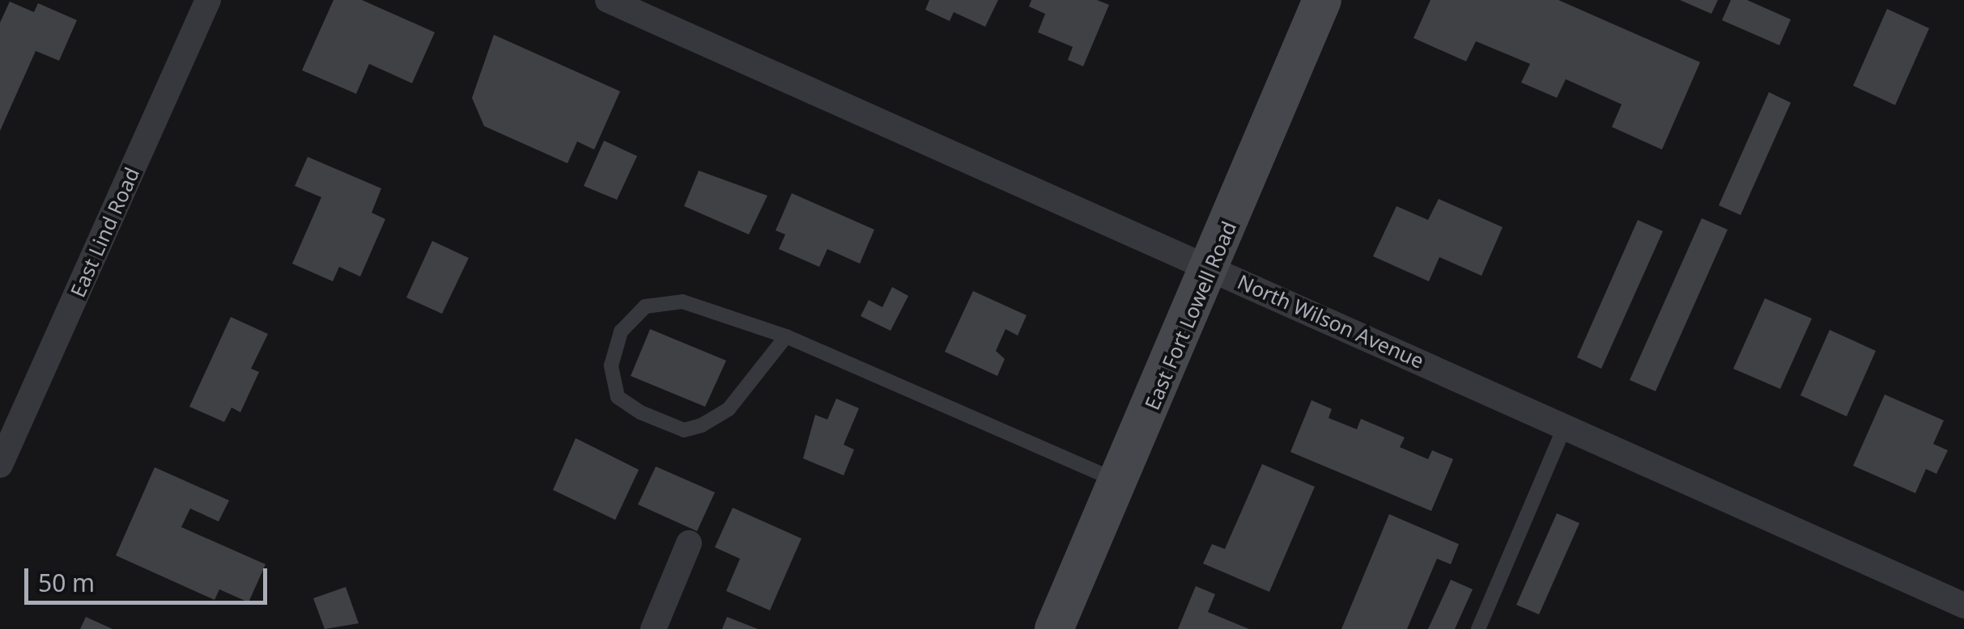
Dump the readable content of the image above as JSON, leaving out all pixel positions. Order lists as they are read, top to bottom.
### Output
{
  "streets": {
    "main road": ["East Fort Lowell Road"],
    "street": ["East Lind Road", "North Wilson Avenue"]
  },
  "crossings": [
    ["East Fort Lowell Road", "North Wilson Avenue"]
  ],
  "scale_bar": "50 m"
}
